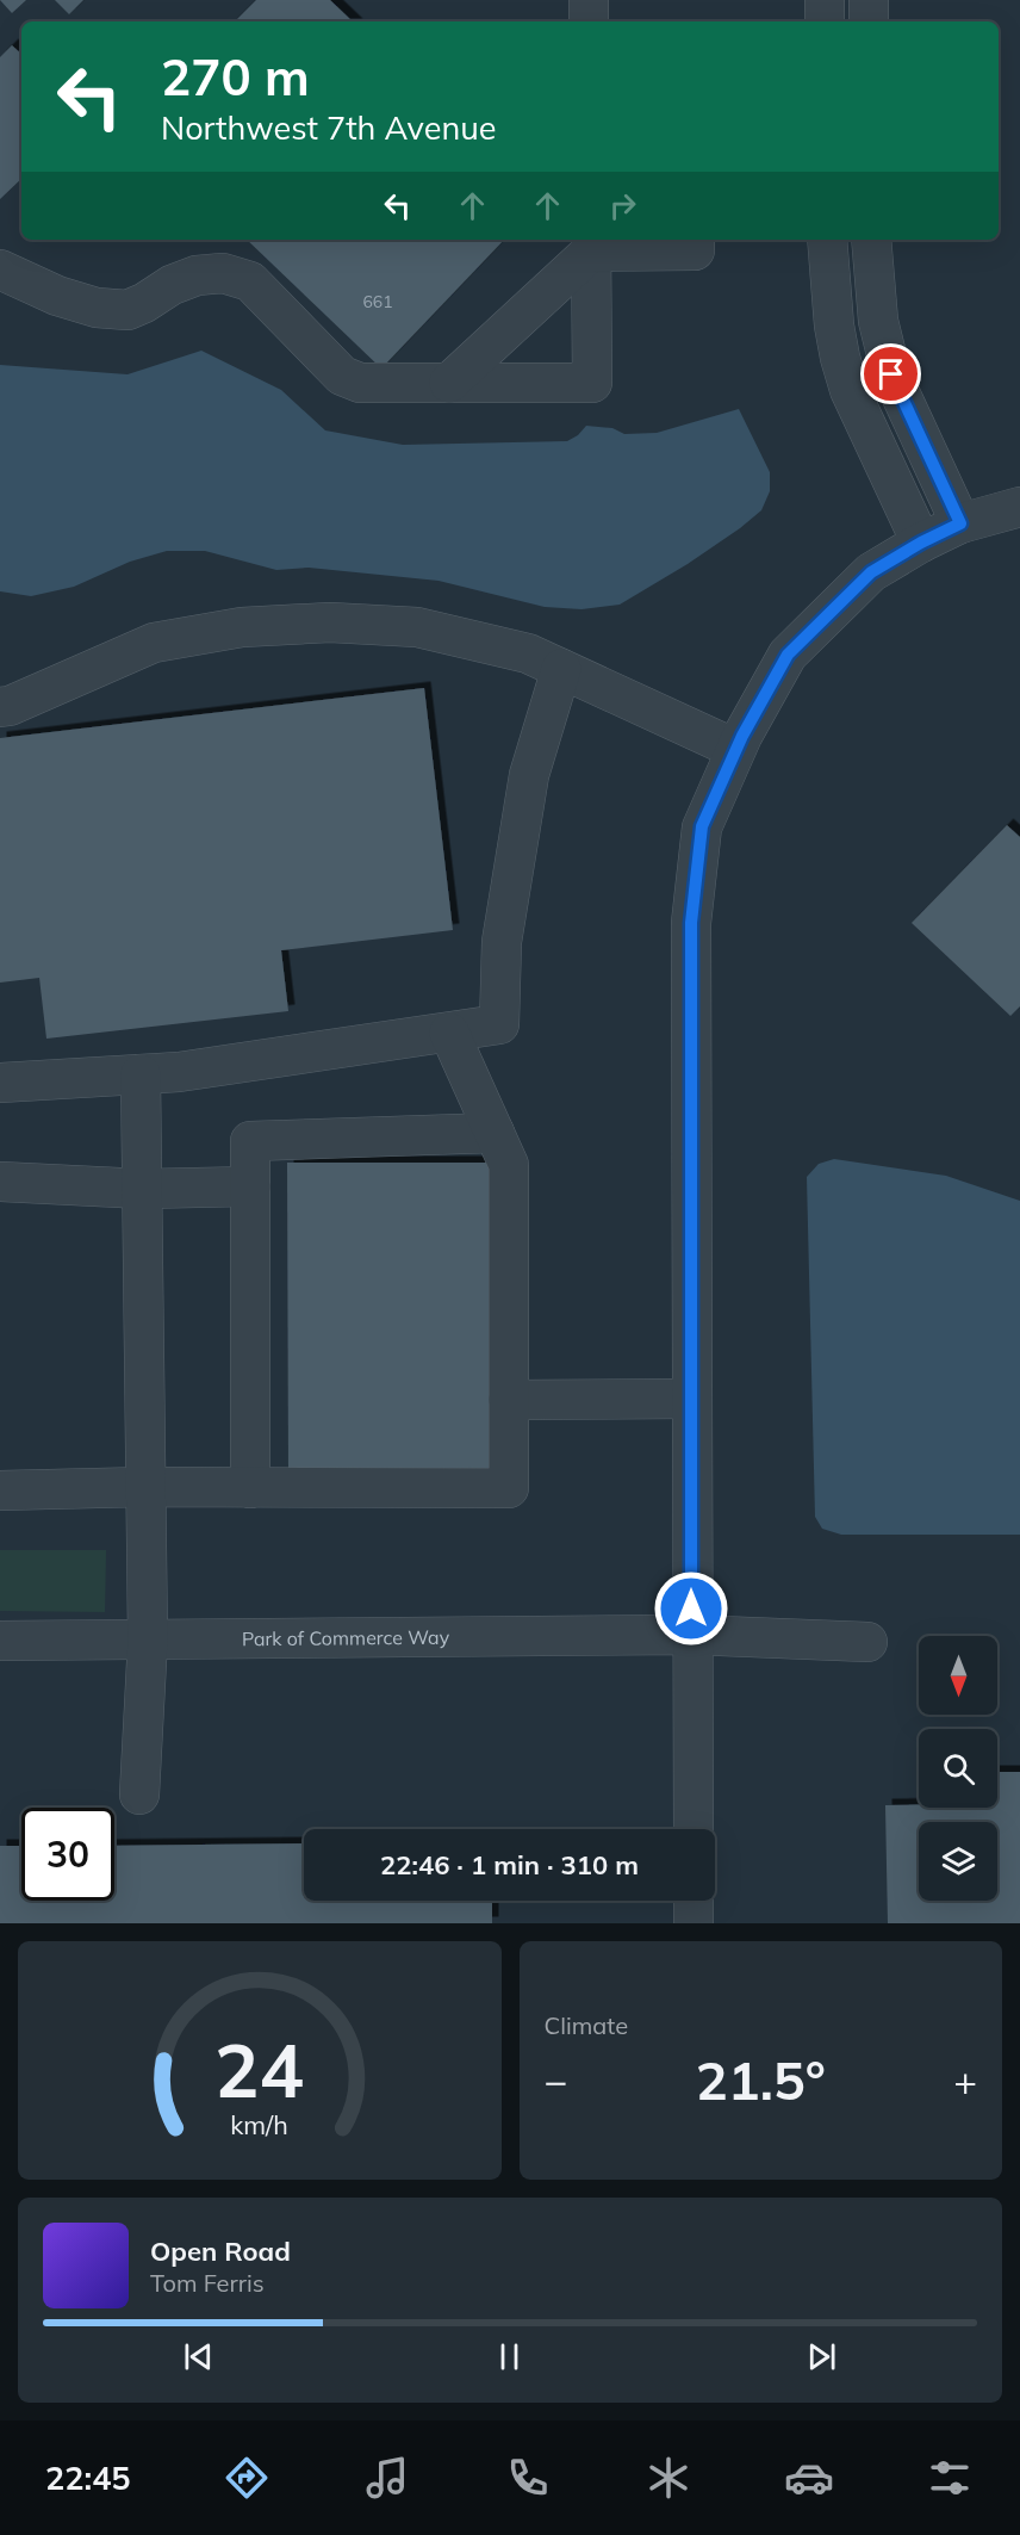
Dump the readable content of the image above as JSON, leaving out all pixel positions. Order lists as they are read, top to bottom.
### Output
{
  "streets": {
    "street": ["Park of Commerce Way"]
  },
  "house_numbers": ["661"],
  "north": "bottom",
  "page": {
    "turn": ["270 m", "Northwest 7th Avenue"],
    "limit": "30",
    "trip": "22:46 · 1 min · 310 m",
    "tile": "Climate",
    "heat": ["−", "21.5°", "+"],
    "song": ["Open Road", "Tom Ferris"],
    "tabs": "22:45",
    "gauge": ["24", "km/h"]
  }
}
